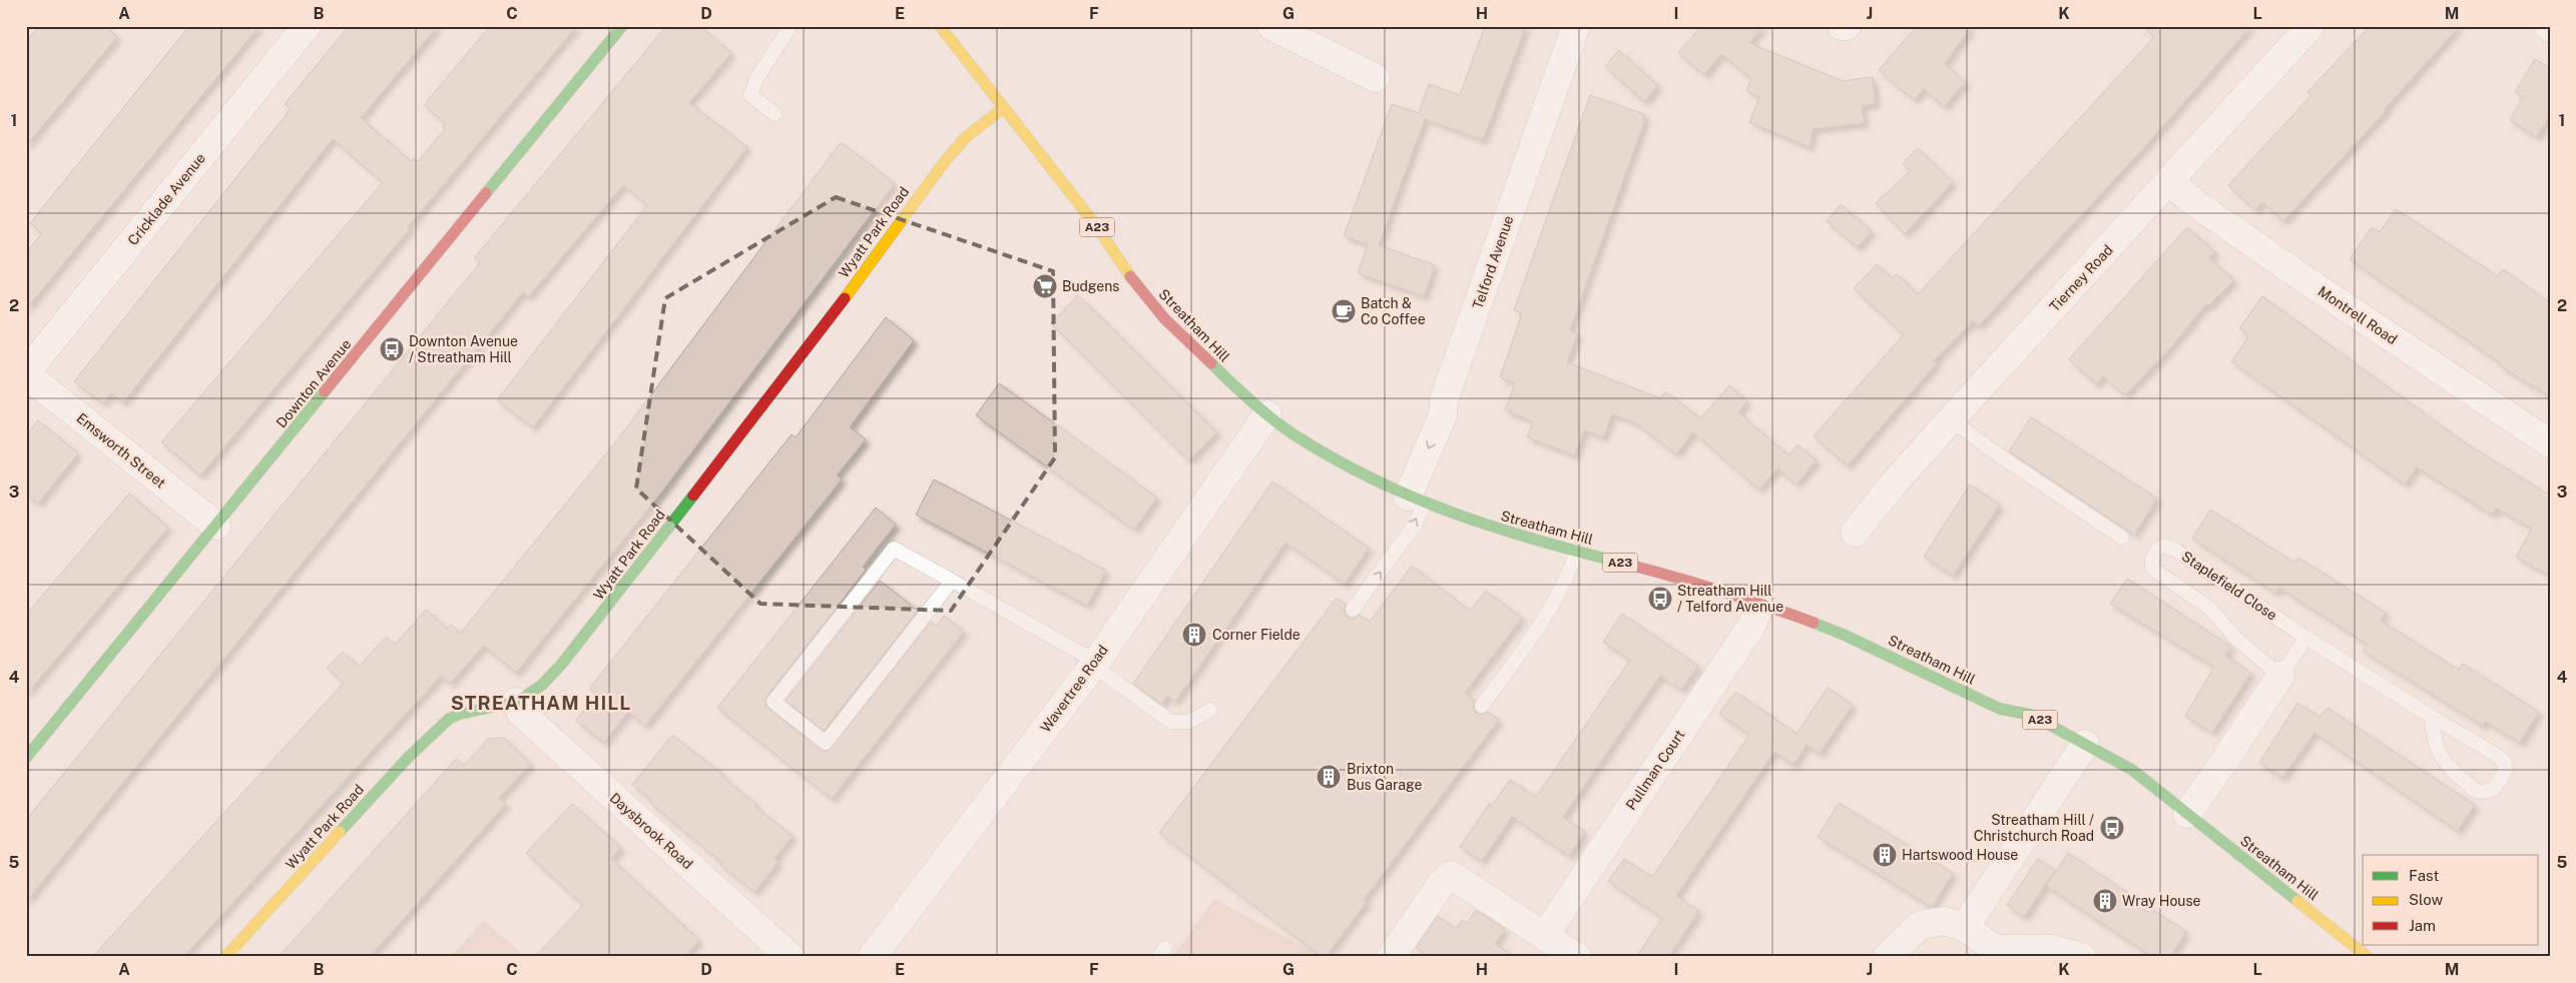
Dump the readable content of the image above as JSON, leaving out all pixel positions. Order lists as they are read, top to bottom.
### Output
{
  "streets": {
    "main road": [
      "A23",
      "Wyatt Park Road",
      "Streatham Hill",
      "Downton Avenue"
    ],
    "street": [
      "Cricklade Avenue",
      "Telford Avenue",
      "Tierney Road",
      "Montrell Road",
      "Emsworth Street",
      "Wavertree Road",
      "Pullman Court",
      "Daysbrook Road"
    ],
    "lane": ["Staplefield Close"]
  },
  "crossings": [
    ["Cricklade Avenue", "Emsworth Street"],
    ["Wyatt Park Road", "Streatham Hill"],
    ["Wyatt Park Road", "Daysbrook Road"],
    ["Telford Avenue", "Streatham Hill"],
    ["Tierney Road", "Montrell Road"],
    ["Streatham Hill", "Wavertree Road"],
    ["Streatham Hill", "Pullman Court"],
    ["Downton Avenue", "Emsworth Street"]
  ],
  "one_way": ["Telford Avenue"],
  "districts": ["STREATHAM HILL"],
  "places": {
    "supermarket": ["Budgens"],
    "cafe": ["Batch & Co Coffee"],
    "bus stop": ["Downton Avenue / Streatham Hill", "Streatham Hill / Telford Avenue", "Streatham Hill / Christchurch Road"],
    "building": [
      "Corner Fielde",
      "Brixton Bus Garage",
      "Hartswood House",
      "Wray House"
    ]
  },
  "legend": ["Fast", "Slow", "Jam"],
  "grid": {
    "columns": [
      "A",
      "B",
      "C",
      "D",
      "E",
      "F",
      "G",
      "H",
      "I",
      "J",
      "K",
      "L",
      "M"
    ],
    "rows": [
      "1",
      "2",
      "3",
      "4",
      "5"
    ]
  }
}
